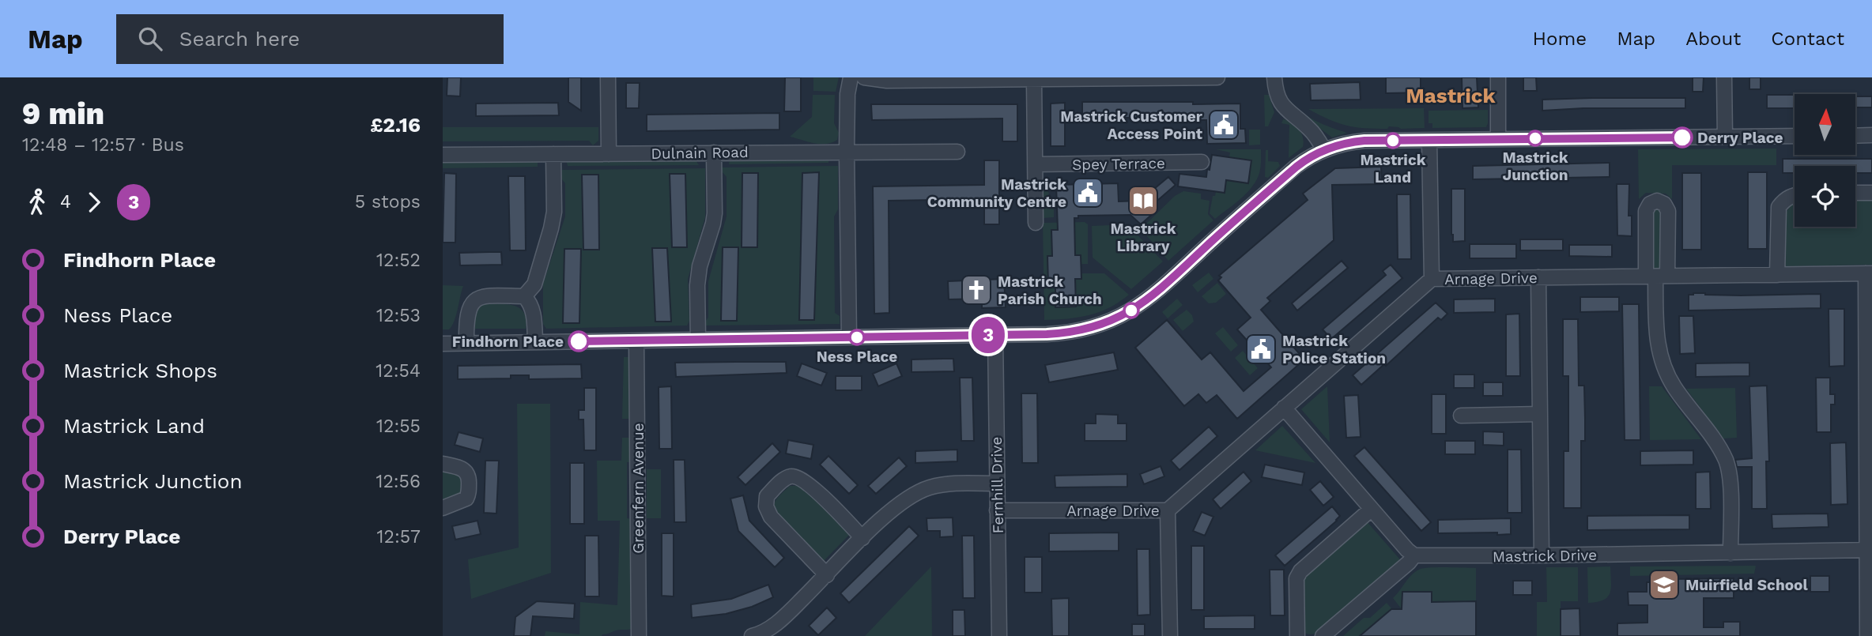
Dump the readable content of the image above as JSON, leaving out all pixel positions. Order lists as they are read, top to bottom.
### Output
{
  "streets": {
    "street": [
      "Dulnain Road",
      "Spey Terrace",
      "Arnage Drive",
      "Fernhill Drive",
      "Greenfern Avenue",
      "Mastrick Drive"
    ]
  },
  "crossings": [
    ["Arnage Drive", "Fernhill Drive"]
  ],
  "districts": ["Mastrick"],
  "places": {
    "public building": ["Mastrick Customer Access Point", "Mastrick Community Centre", "Mastrick Police Station"],
    "other": [
      "Derry Place",
      "Mastrick Junction",
      "Mastrick Land",
      "Ness Place",
      "Findhorn Place"
    ],
    "library": ["Mastrick Library"],
    "church": ["Mastrick Parish Church"],
    "school or university": ["Muirfield School"]
  },
  "lines": ["bus line 3"],
  "north": "top",
  "page": {
    "header": "Map",
    "search": "Search here",
    "nav": [
      "Home",
      "Map",
      "About",
      "Contact"
    ],
    "heading": ["9 min", "12:48 – 12:57 · Bus", "£2.16"],
    "on_map": "3",
    "legs": ["4", "3", "5 stops"],
    "list": [
      {
        "name": "Findhorn Place",
        "value": "12:52"
      },
      {
        "name": "Ness Place",
        "value": "12:53"
      },
      {
        "name": "Mastrick Shops",
        "value": "12:54"
      },
      {
        "name": "Mastrick Land",
        "value": "12:55"
      },
      {
        "name": "Mastrick Junction",
        "value": "12:56"
      },
      {
        "name": "Derry Place",
        "value": "12:57"
      }
    ]
  }
}
